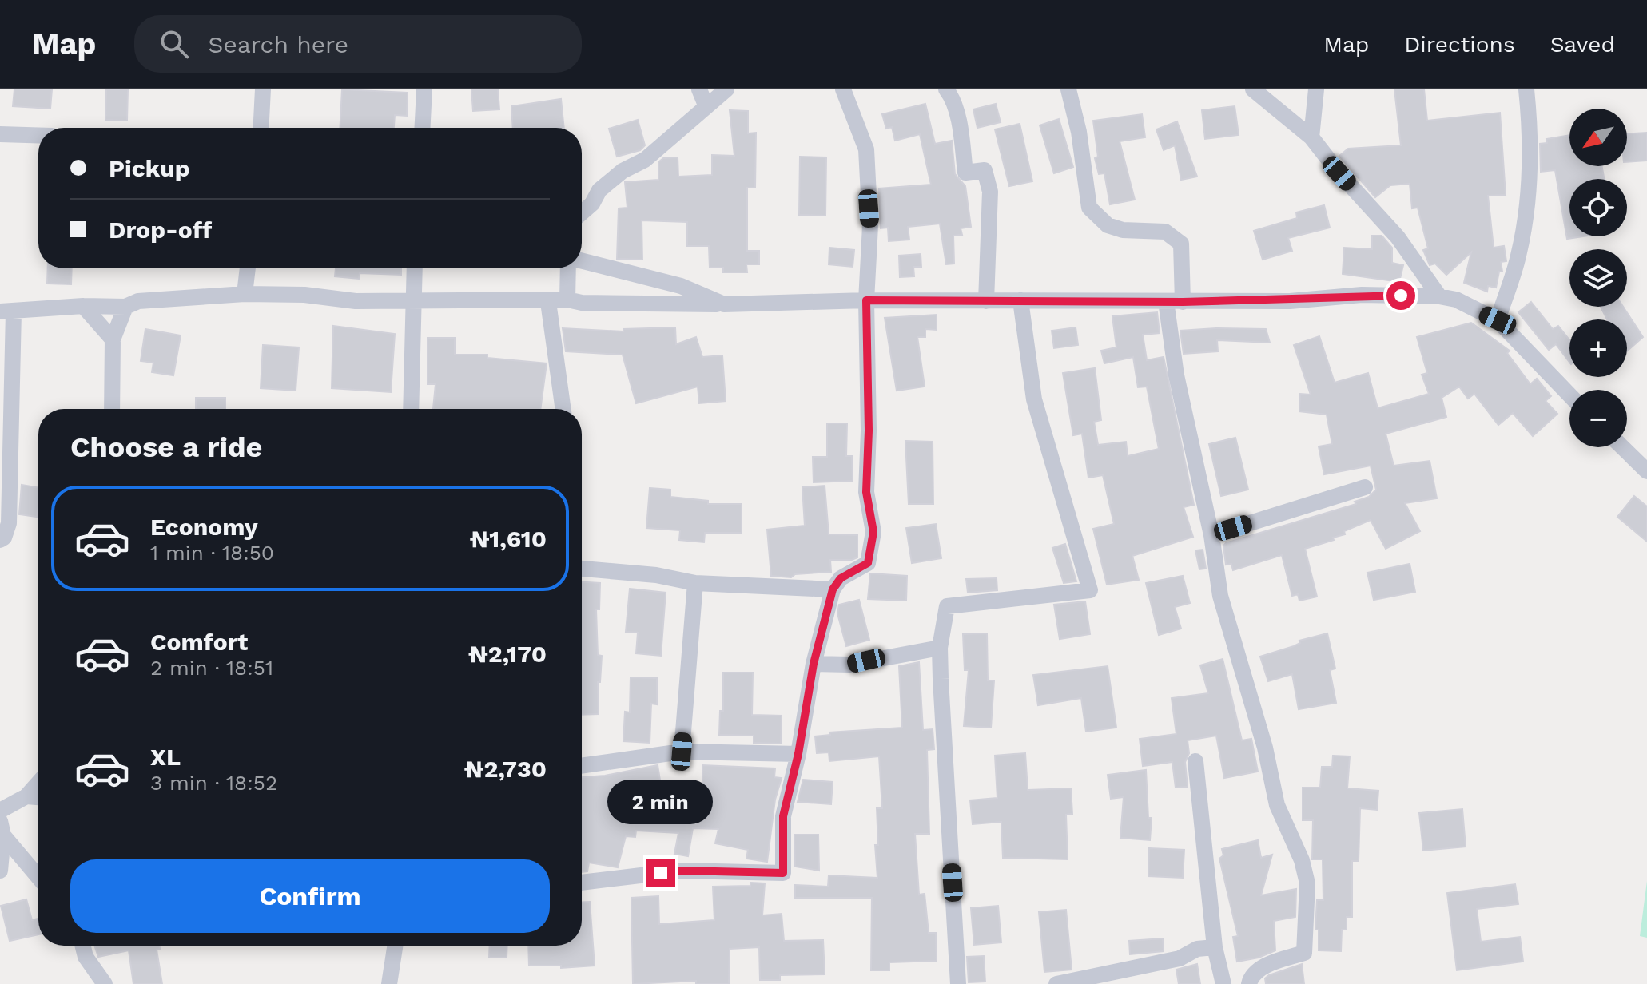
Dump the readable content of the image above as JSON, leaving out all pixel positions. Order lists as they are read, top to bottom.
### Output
{
  "north": "bottom left",
  "page": {
    "header": "Map",
    "search": "Search here",
    "nav": ["Map", "Directions", "Saved"],
    "map_buttons": ["+", "−"],
    "banner": ["Pickup", "Drop-off"],
    "heading": "Choose a ride",
    "list": [
      {
        "name": "Economy",
        "note": "1 min · 18:50",
        "value": "₦1,610"
      },
      {
        "name": "Comfort",
        "note": "2 min · 18:51",
        "value": "₦2,170"
      },
      {
        "name": "XL",
        "note": "3 min · 18:52",
        "value": "₦2,730"
      }
    ],
    "bubble": "2 min",
    "buttons": "Confirm"
  }
}
